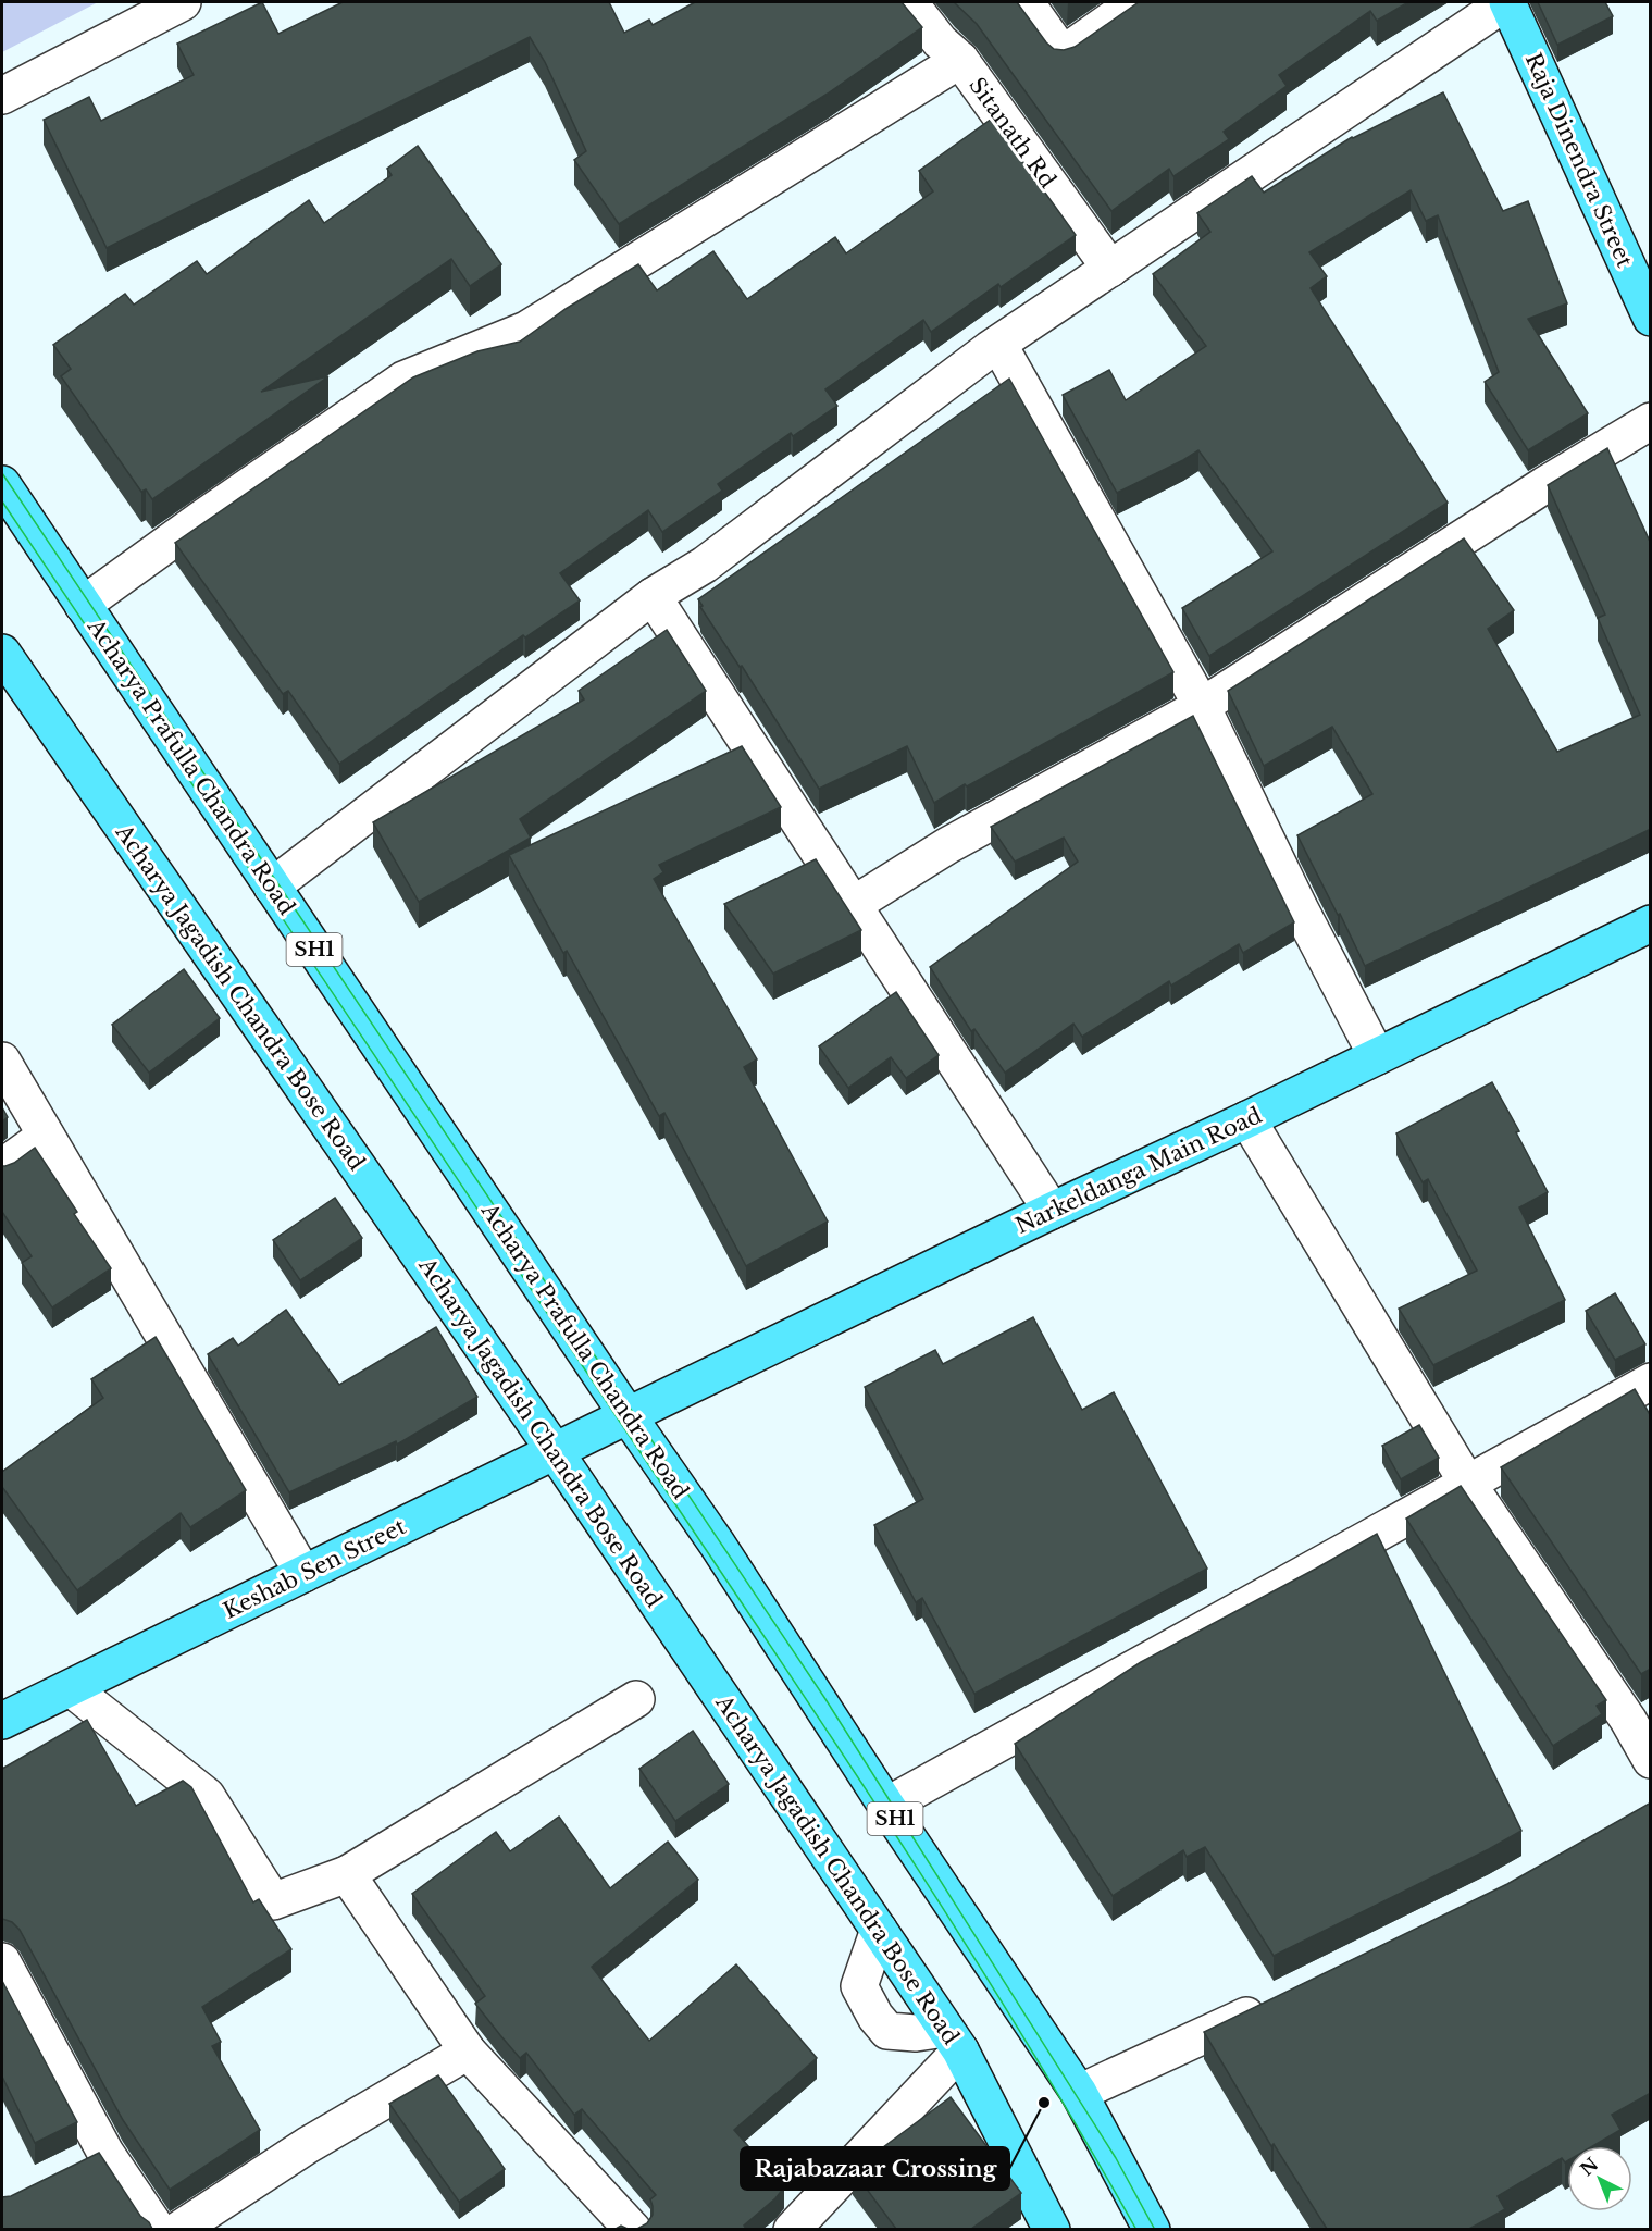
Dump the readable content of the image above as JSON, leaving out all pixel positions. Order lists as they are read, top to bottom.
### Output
{
  "streets": {
    "main road": [
      "Raja Dinendra Street",
      "Acharya Prafulla Chandra Road",
      "SH1",
      "Acharya Jagadish Chandra Bose Road",
      "Narkeldanga Main Road",
      "Keshab Sen Street"
    ],
    "street": ["Sitanath Rd"]
  },
  "crossings": [
    ["Acharya Prafulla Chandra Road", "Narkeldanga Main Road"],
    ["Acharya Prafulla Chandra Road", "Keshab Sen Street"],
    ["Acharya Jagadish Chandra Bose Road", "Keshab Sen Street"],
    ["Narkeldanga Main Road", "Keshab Sen Street"]
  ],
  "places": ["Rajabazaar Crossing"],
  "north": "top left"
}
